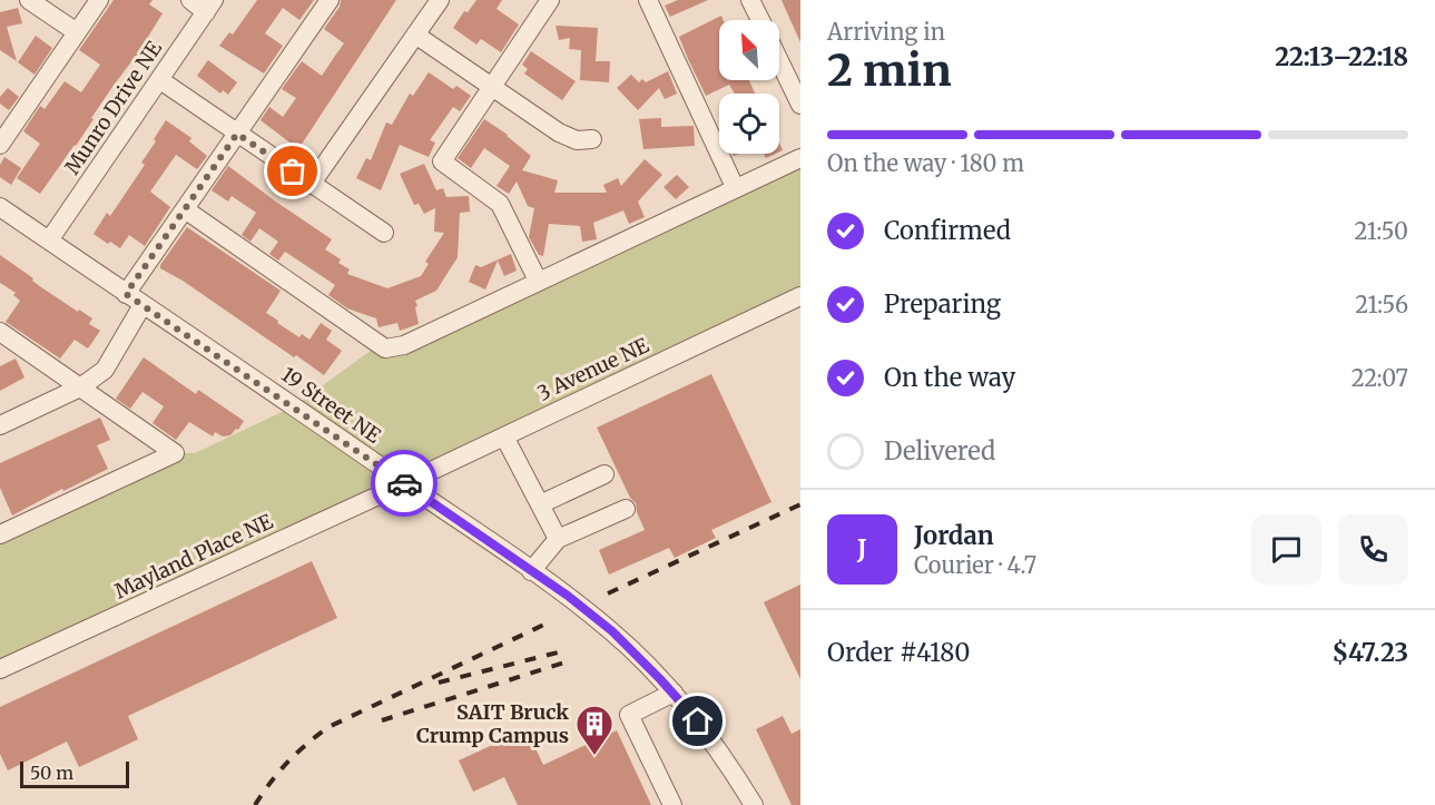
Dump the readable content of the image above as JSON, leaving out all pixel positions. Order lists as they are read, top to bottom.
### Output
{
  "streets": {
    "street": [
      "Munro Drive NE",
      "3 Avenue NE",
      "19 Street NE",
      "Mayland Place NE"
    ]
  },
  "crossings": [
    ["Munro Drive NE", "19 Street NE"],
    ["3 Avenue NE", "19 Street NE"],
    ["3 Avenue NE", "Mayland Place NE"],
    ["19 Street NE", "Mayland Place NE"]
  ],
  "places": {
    "building": ["SAIT Bruck Crump Campus"]
  },
  "scale_bar": "50 m",
  "north": "top left",
  "page": {
    "heading": ["2 min", "Arriving in", "22:13–22:18"],
    "panel": [
      "Jordan",
      "Courier · 4.7",
      "Order #4180",
      "$47.23"
    ],
    "bar": "On the way · 180 m",
    "list": [
      ["Confirmed", "21:50"],
      ["Preparing", "21:56"],
      ["On the way", "22:07"],
      "Delivered"
    ],
    "round": "J",
    "scale": "50 m"
  }
}
